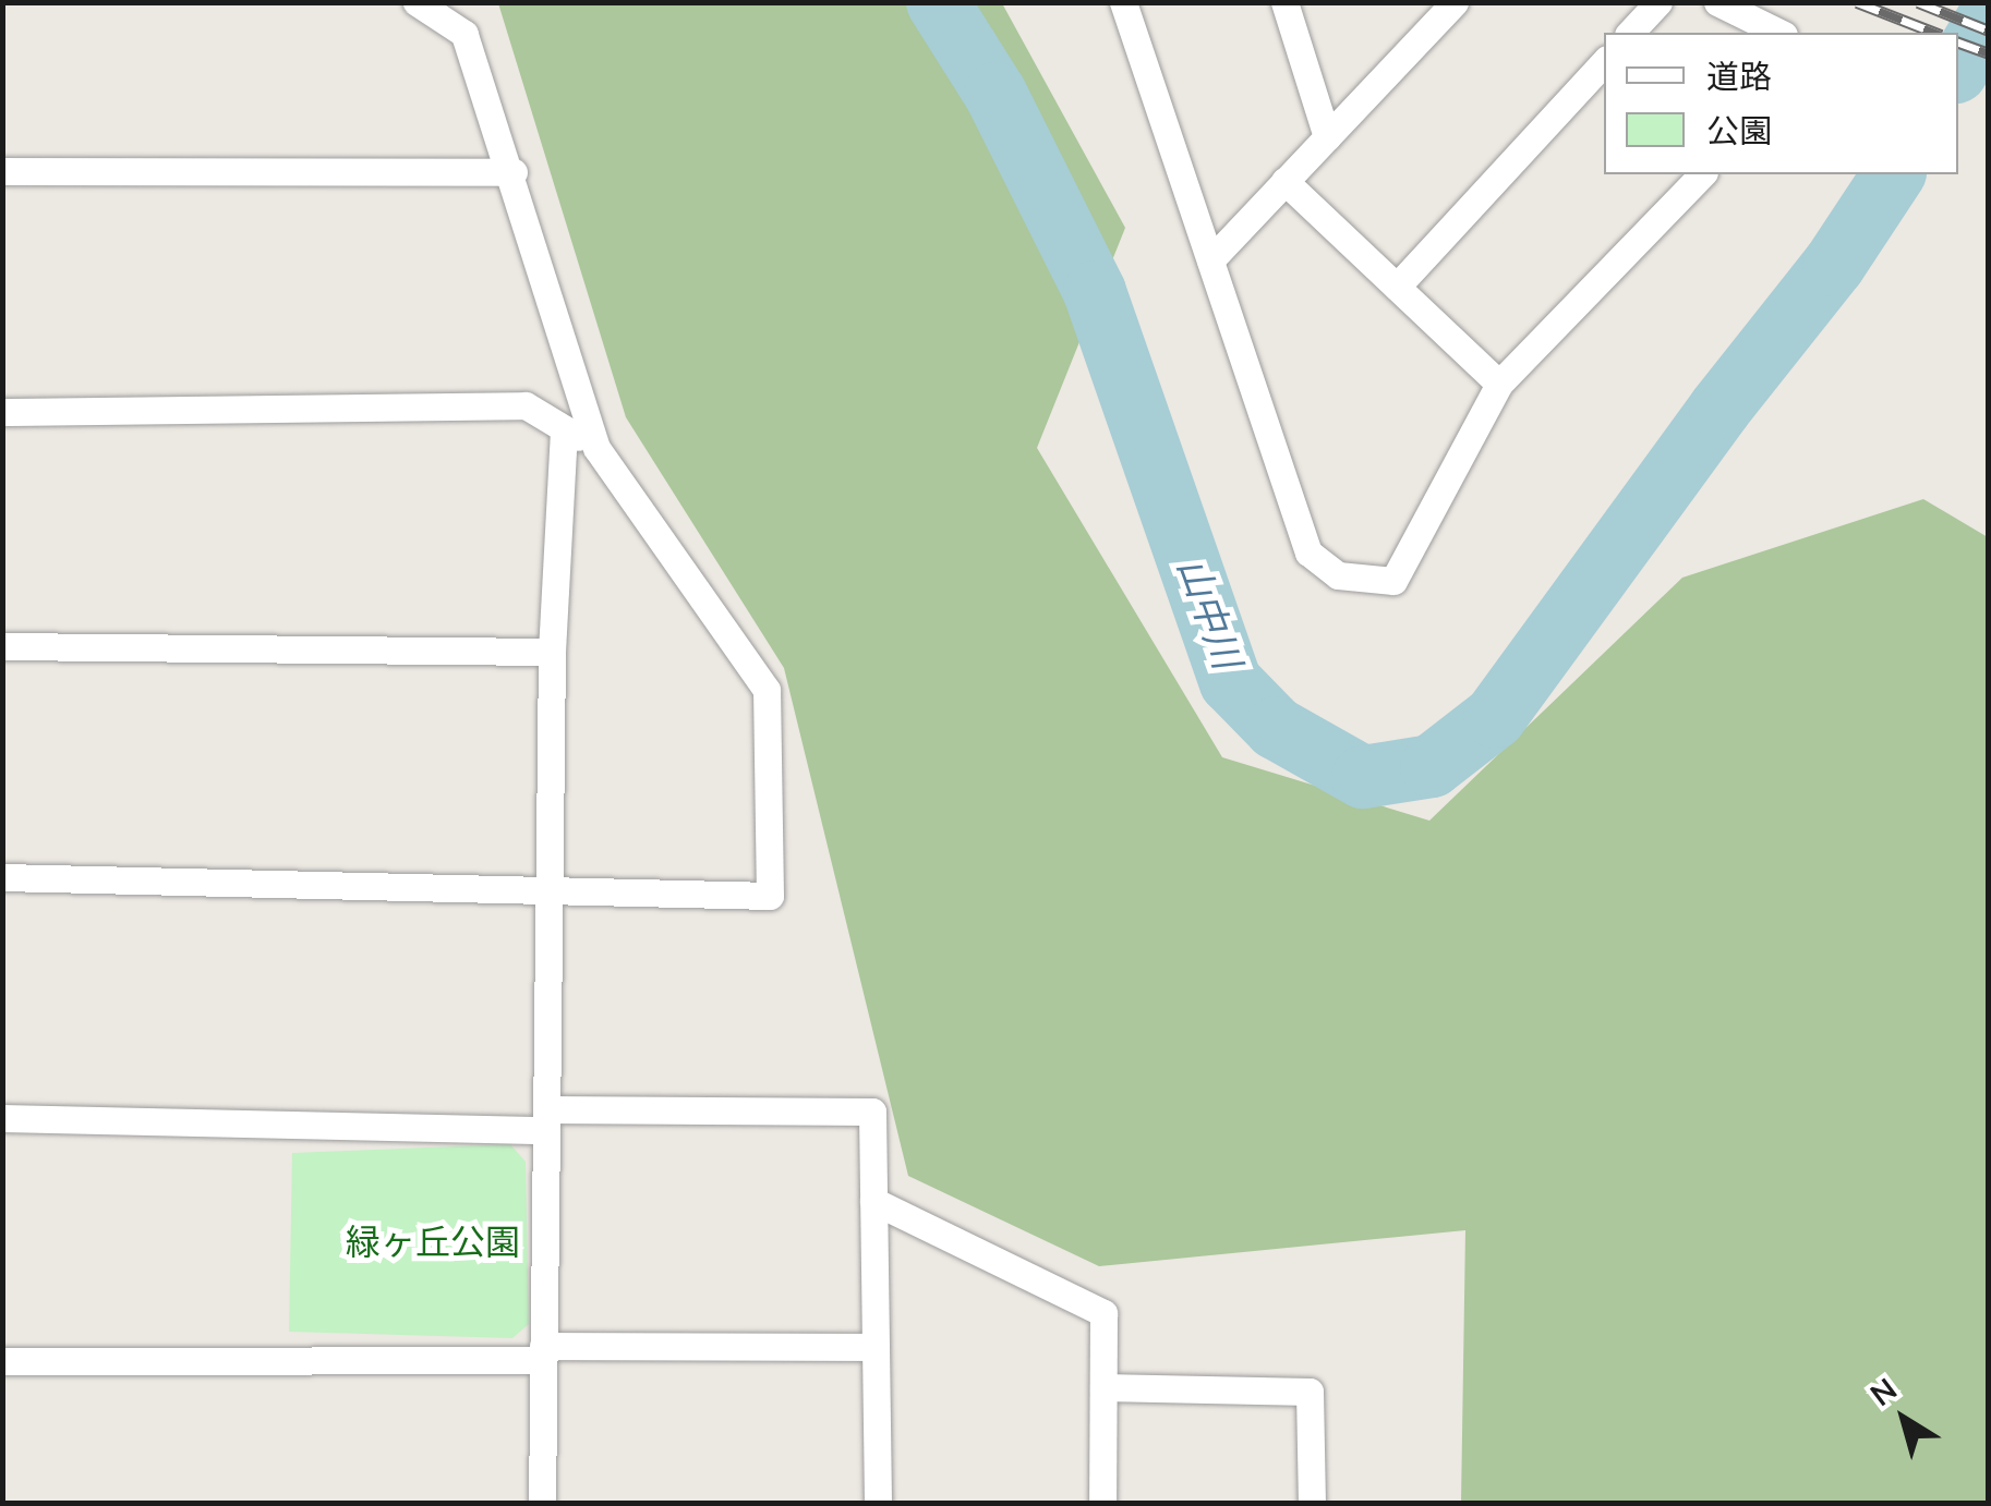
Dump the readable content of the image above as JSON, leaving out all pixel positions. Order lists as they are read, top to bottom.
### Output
{
  "water": ["山中川"],
  "parks": ["緑ヶ丘公園"],
  "legend": ["道路", "公園"],
  "north": "top left"
}
